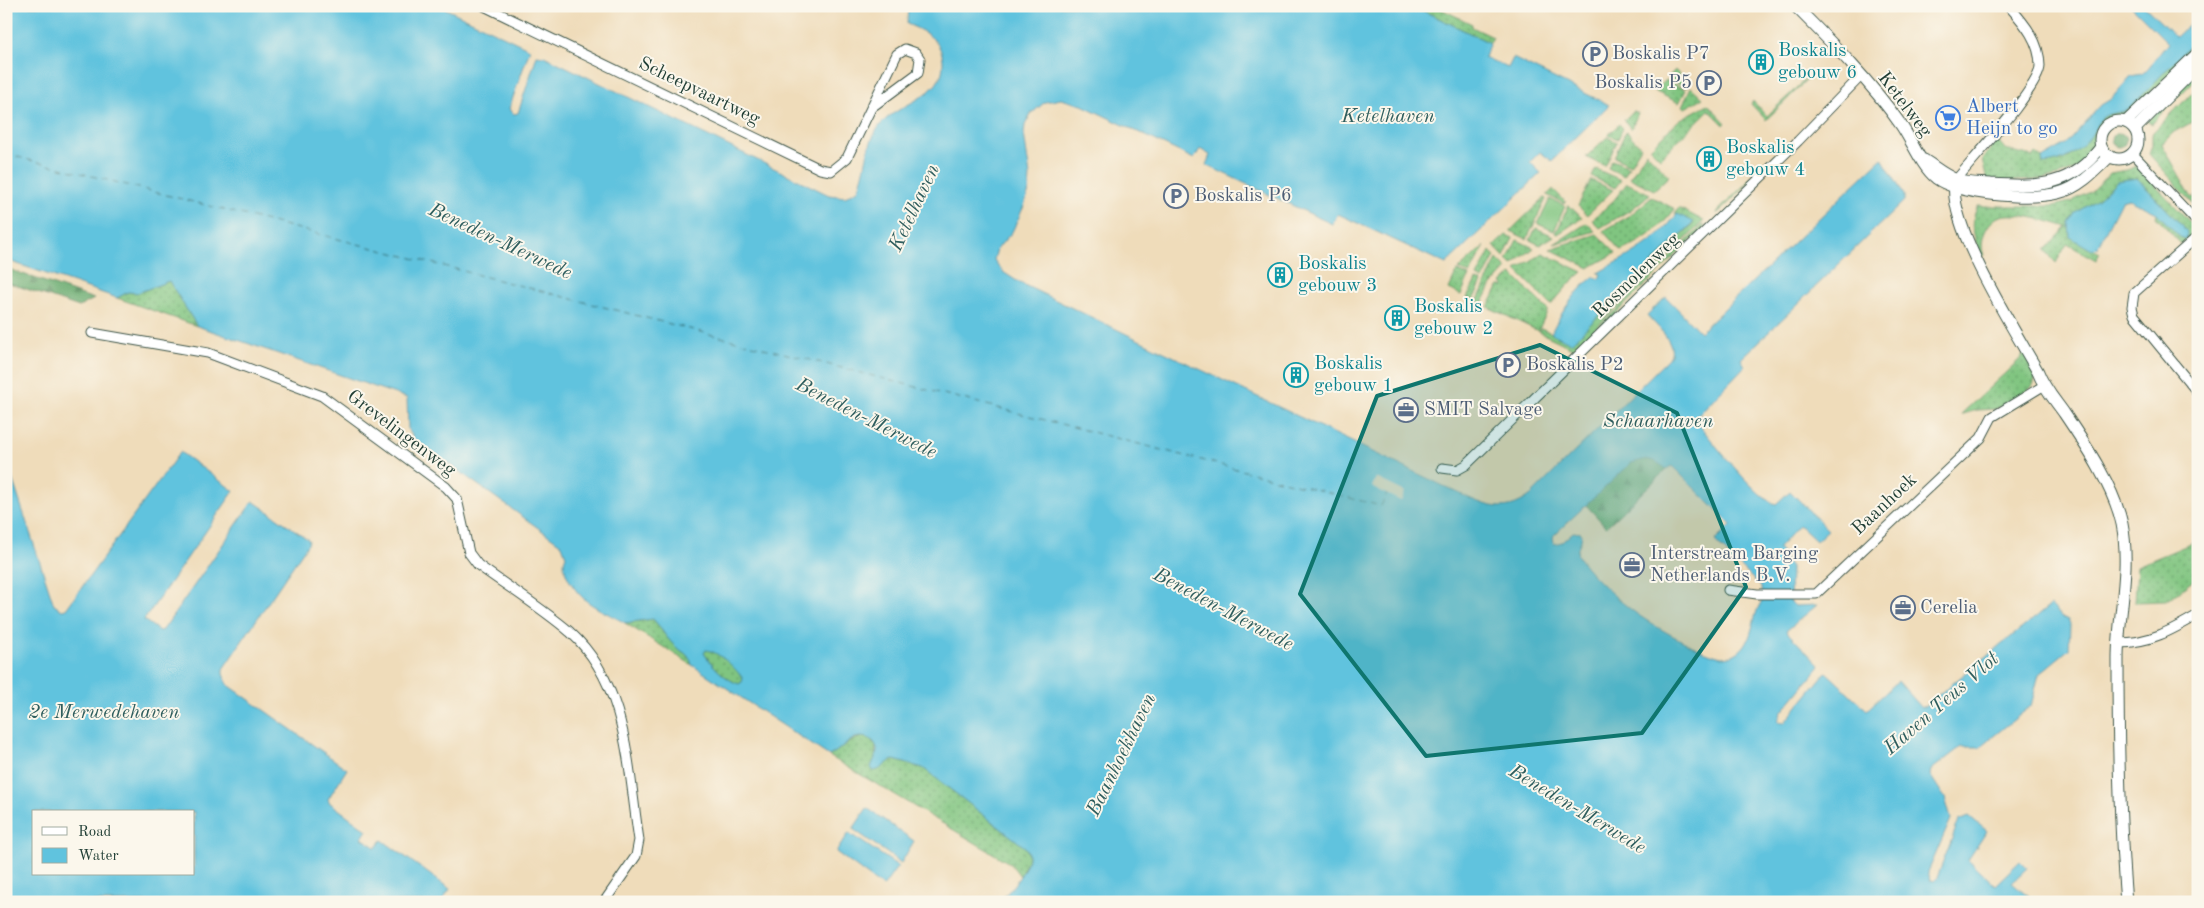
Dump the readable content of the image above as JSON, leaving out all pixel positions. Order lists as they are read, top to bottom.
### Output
{
  "streets": {
    "street": [
      "Scheepvaartweg",
      "Ketelweg",
      "Rosmolenweg",
      "Grevelingenweg",
      "Baanhoek"
    ]
  },
  "crossings": [
    ["Ketelweg", "Rosmolenweg"]
  ],
  "water": [
    "Ketelhaven",
    "Beneden-Merwede",
    "Schaarhaven",
    "Haven Teus Vlot",
    "2e Merwedehaven",
    "Baanhoekhaven"
  ],
  "places": {
    "parking": [
      "Boskalis P7",
      "Boskalis P5",
      "Boskalis P6",
      "Boskalis P2"
    ],
    "building": [
      "Boskalis gebouw 6",
      "Boskalis gebouw 4",
      "Boskalis gebouw 3",
      "Boskalis gebouw 2",
      "Boskalis gebouw 1"
    ],
    "supermarket": ["Albert Heijn to go"],
    "office": ["SMIT Salvage", "Interstream Barging Netherlands B.V.", "Cerelia"]
  },
  "legend": ["Road", "Water"]
}
